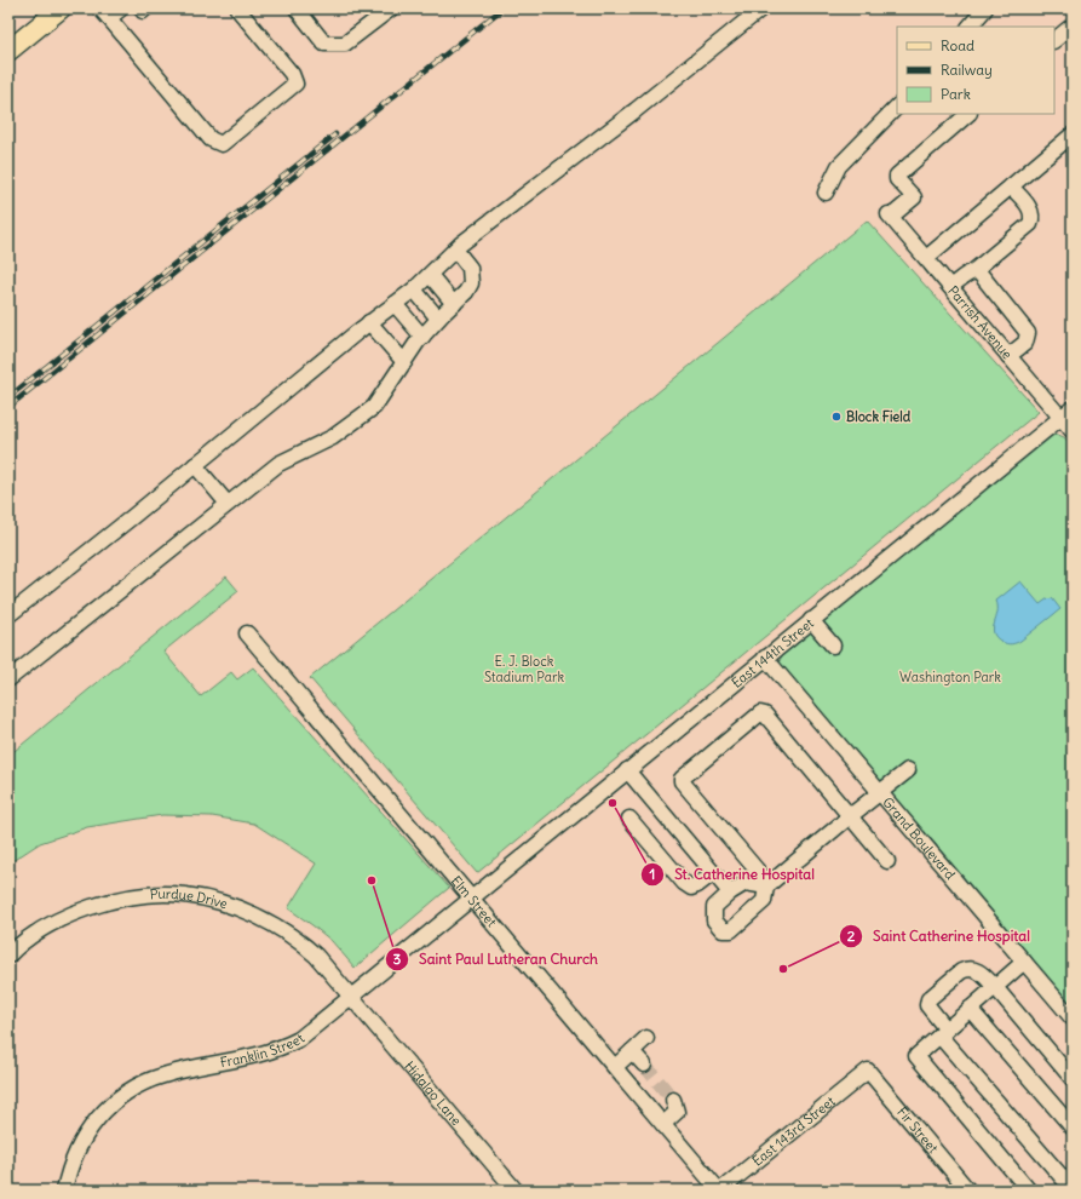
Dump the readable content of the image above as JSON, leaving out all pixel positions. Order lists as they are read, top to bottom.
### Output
{
  "streets": {
    "street": [
      "Parrish Avenue",
      "East 144th Street",
      "Grand Boulevard",
      "Elm Street",
      "Purdue Drive",
      "Franklin Street",
      "Hidalgo Lane",
      "East 143rd Street",
      "Fir Street"
    ]
  },
  "crossings": [
    ["Parrish Avenue", "East 144th Street"],
    ["East 144th Street", "Grand Boulevard"],
    ["East 144th Street", "Elm Street"],
    ["East 144th Street", "Franklin Street"],
    ["Elm Street", "Franklin Street"],
    ["Elm Street", "East 143rd Street"],
    ["Purdue Drive", "Franklin Street"],
    ["Purdue Drive", "Hidalgo Lane"],
    ["Franklin Street", "Hidalgo Lane"],
    ["East 143rd Street", "Fir Street"]
  ],
  "parks": ["E. J. Block Stadium Park", "Washington Park"],
  "places": [
    "Block Field",
    "St. Catherine Hospital",
    "Saint Paul Lutheran Church",
    "Saint Catherine Hospital"
  ],
  "legend": ["Road", "Railway", "Park"]
}
